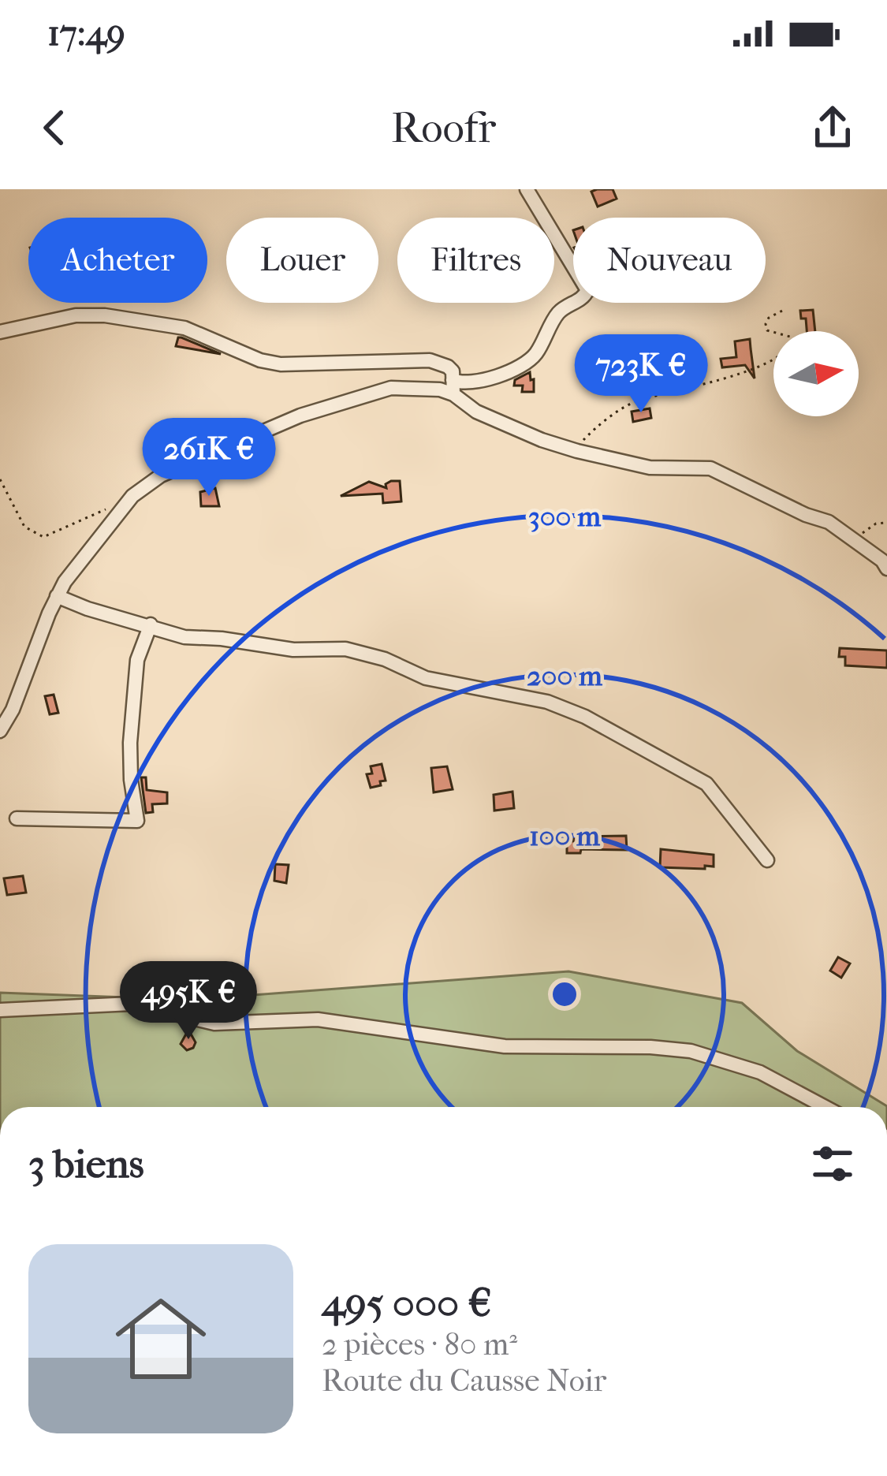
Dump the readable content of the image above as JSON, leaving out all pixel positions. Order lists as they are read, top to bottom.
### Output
{
  "north": "right",
  "page": {
    "status": "17:49",
    "header": "Roofr",
    "chip": [
      "Acheter",
      "Louer",
      "Filtres",
      "Nouveau"
    ],
    "price": ["723K €", "261K €", "495K €"],
    "heading": "3 biens",
    "list": [
      {
        "name": "495 000 €",
        "note": "2 pièces · 80 m² · Route du Causse Noir"
      }
    ]
  },
  "rings": ["300 m", "200 m", "100 m"]
}
